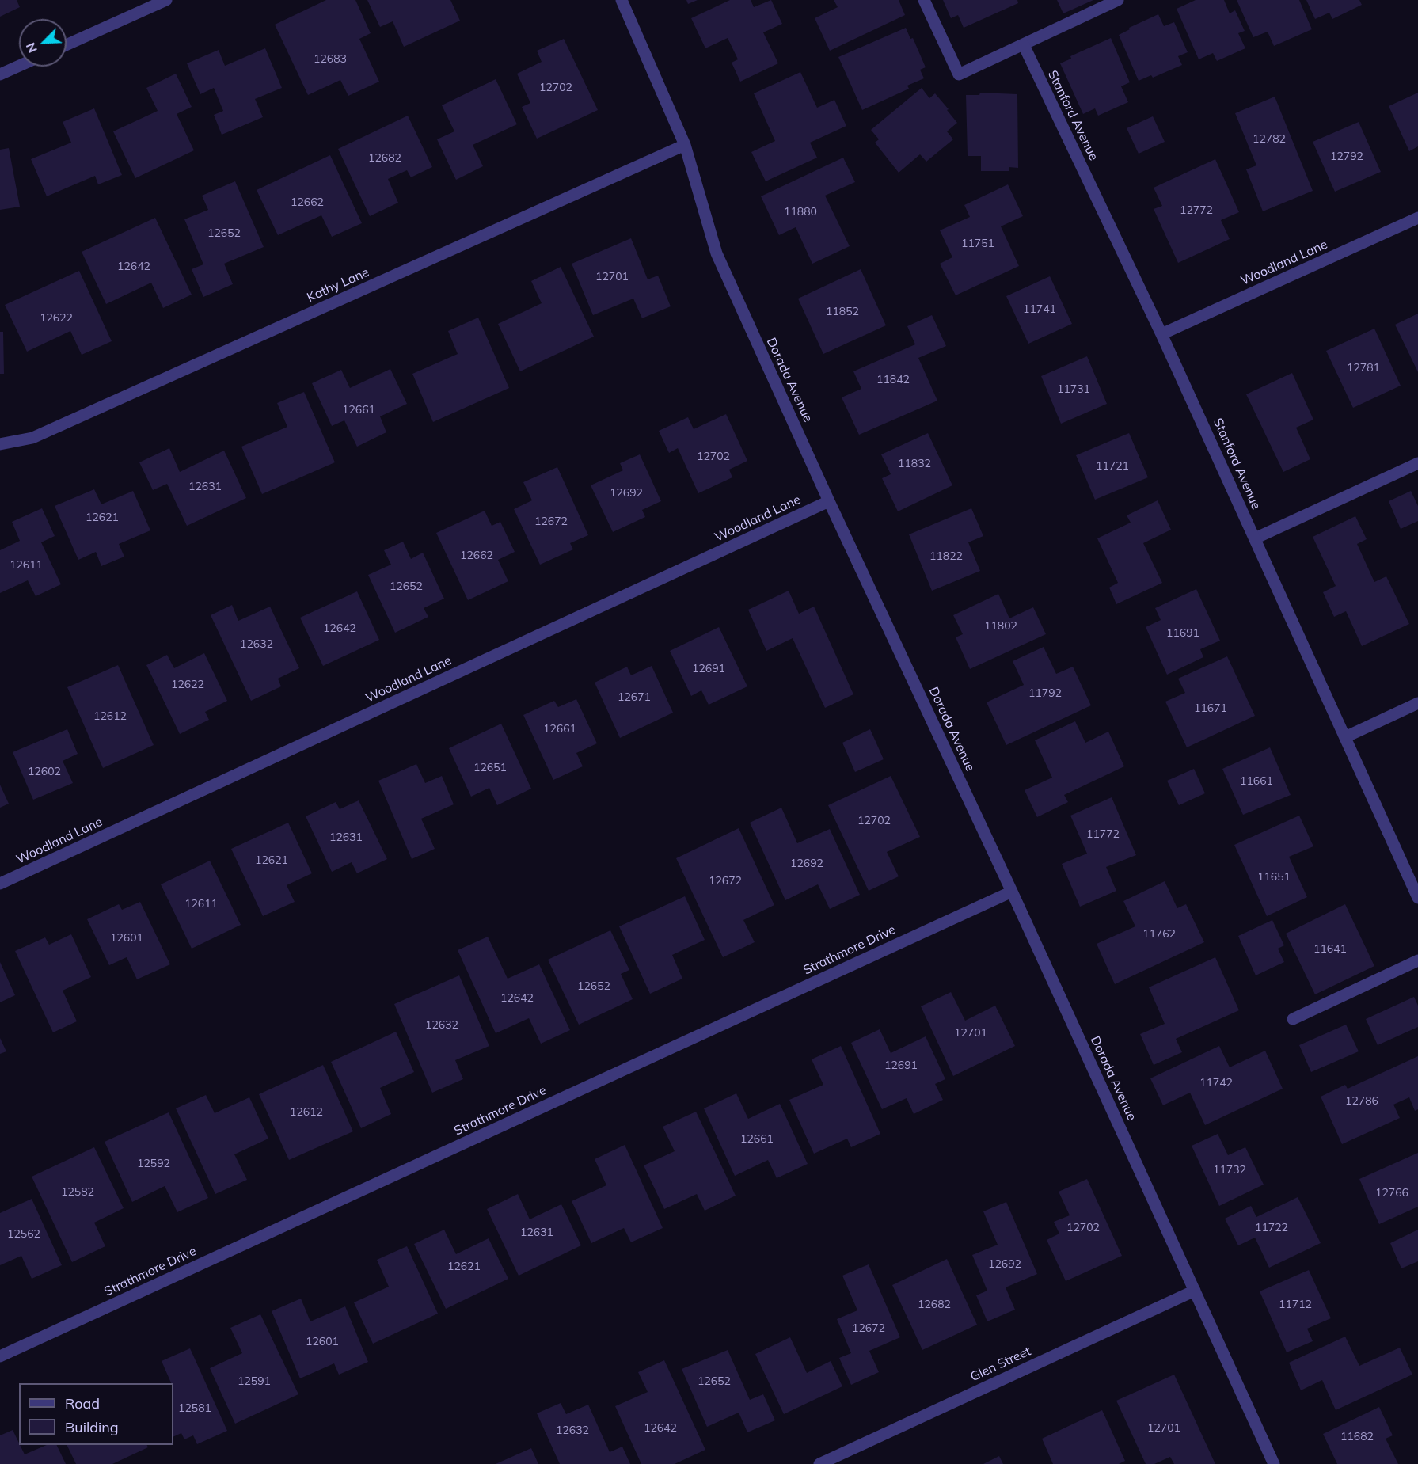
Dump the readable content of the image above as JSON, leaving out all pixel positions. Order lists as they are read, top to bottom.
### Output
{
  "streets": {
    "street": [
      "Stanford Avenue",
      "Woodland Lane",
      "Kathy Lane",
      "Dorada Avenue",
      "Strathmore Drive",
      "Glen Street"
    ]
  },
  "crossings": [
    ["Stanford Avenue", "Woodland Lane"],
    ["Woodland Lane", "Dorada Avenue"],
    ["Kathy Lane", "Dorada Avenue"],
    ["Dorada Avenue", "Strathmore Drive"],
    ["Dorada Avenue", "Glen Street"]
  ],
  "house_numbers": [
    "12683",
    "12702",
    "12782",
    "12792",
    "12682",
    "12662",
    "12772",
    "11880",
    "12652",
    "11751",
    "12642",
    "12701",
    "11741",
    "11852",
    "12622",
    "12781",
    "11842",
    "11731",
    "12661",
    "12702",
    "11832",
    "11721",
    "12631",
    "12692",
    "12621",
    "12672",
    "12662",
    "11822",
    "12611",
    "12652",
    "11802",
    "12642",
    "11691",
    "12632",
    "12691",
    "12622",
    "11792",
    "12671",
    "11671",
    "12612",
    "12661",
    "12651",
    "12602",
    "11661",
    "12702",
    "11772",
    "12631",
    "12621",
    "12692",
    "11651",
    "12672",
    "12611",
    "11762",
    "12601",
    "11641",
    "12652",
    "12642",
    "12632",
    "12701",
    "12691",
    "11742",
    "12786",
    "12612",
    "12661",
    "12592",
    "11732",
    "12582",
    "12766",
    "12702",
    "11722",
    "12631",
    "12562",
    "12692",
    "12621",
    "12682",
    "11712",
    "12672",
    "12601",
    "12591",
    "12652",
    "12581",
    "12642",
    "12701",
    "12632",
    "11682"
  ],
  "legend": ["Road", "Building"],
  "north": "bottom left"
}
